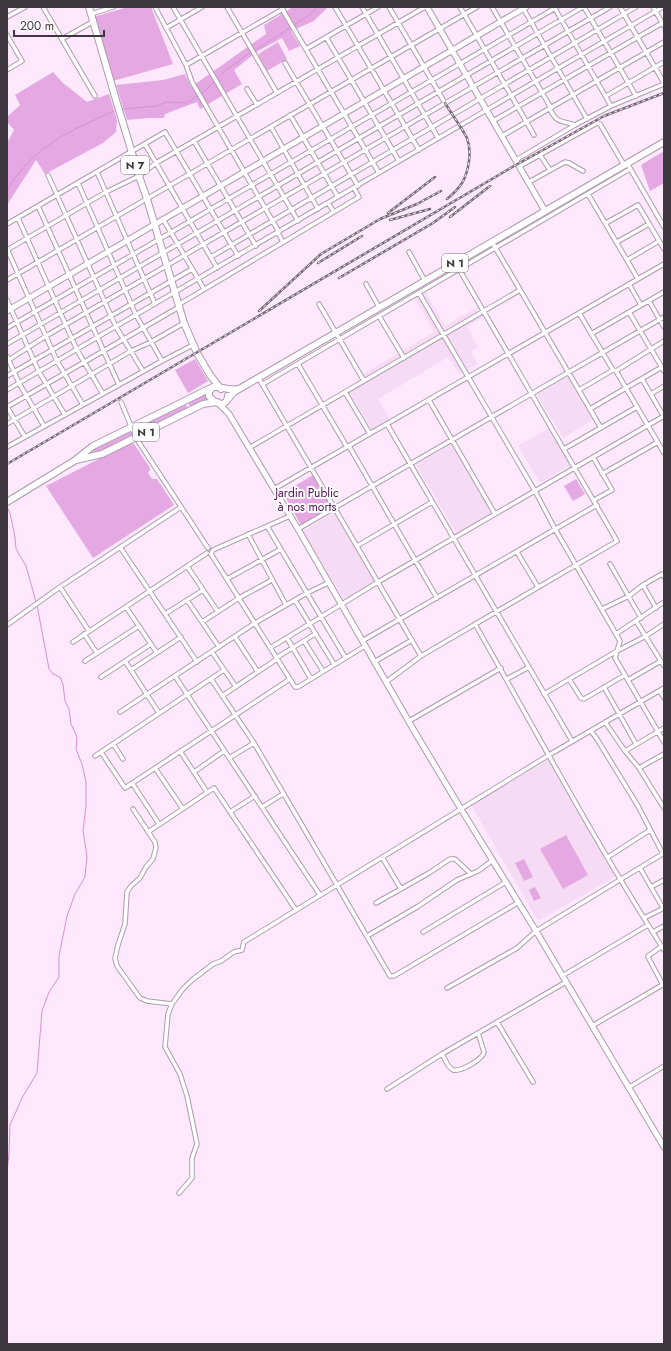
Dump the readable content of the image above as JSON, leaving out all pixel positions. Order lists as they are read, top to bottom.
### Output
{
  "streets": {
    "highway": ["N 7", "N 1"]
  },
  "crossings": [
    ["N 7", "N 1"]
  ],
  "parks": ["Jardin Public à nos morts"],
  "scale_bar": "200 m"
}
